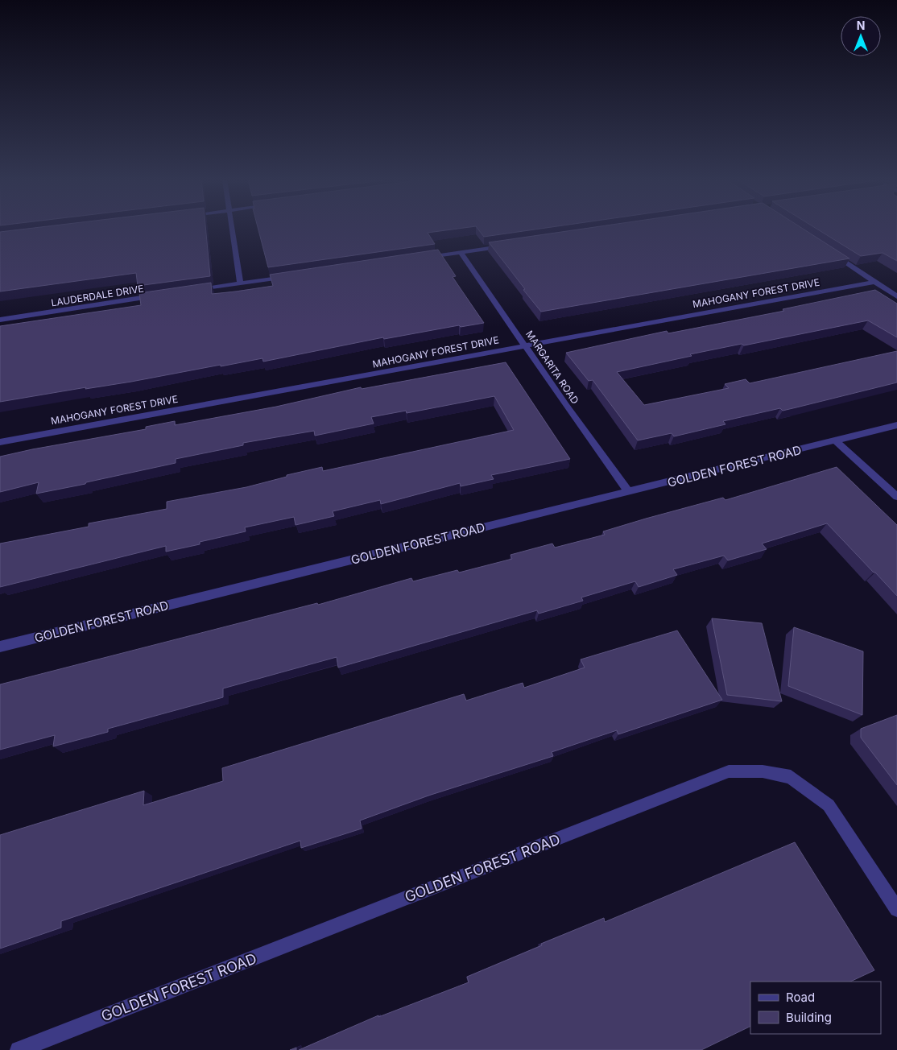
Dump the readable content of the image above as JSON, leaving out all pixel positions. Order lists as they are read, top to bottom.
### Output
{
  "streets": {
    "street": [
      "MAHOGANY FOREST DRIVE",
      "LAUDERDALE DRIVE",
      "MARGARITA ROAD",
      "GOLDEN FOREST ROAD"
    ]
  },
  "crossings": [
    ["MAHOGANY FOREST DRIVE", "MARGARITA ROAD"],
    ["MARGARITA ROAD", "GOLDEN FOREST ROAD"]
  ],
  "legend": ["Road", "Building"],
  "north": "top"
}
